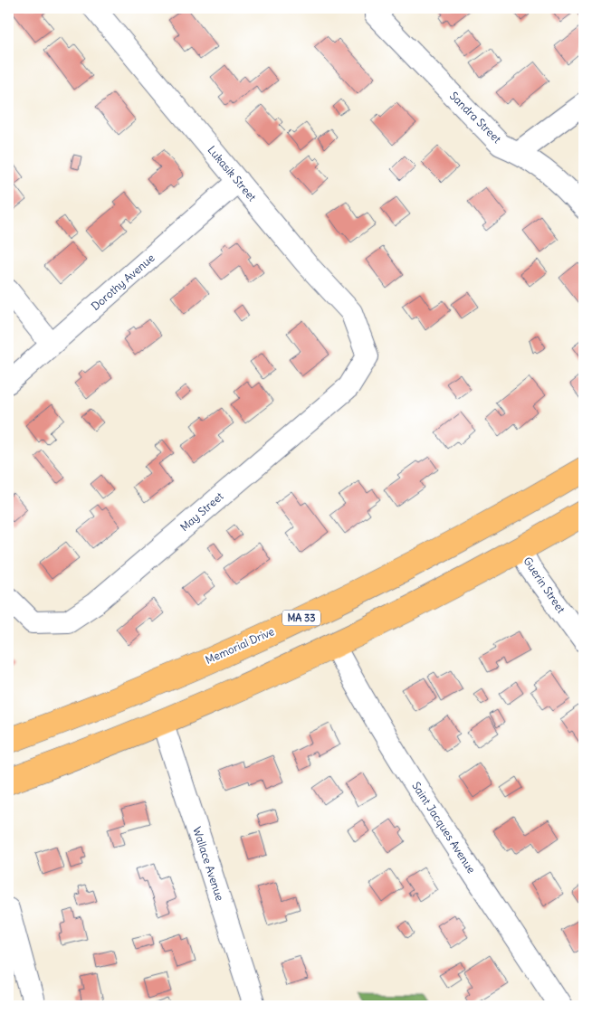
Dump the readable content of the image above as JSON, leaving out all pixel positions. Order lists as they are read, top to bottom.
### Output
{
  "streets": {
    "main road": ["MA 33", "Memorial Drive"],
    "street": [
      "Sandra Street",
      "Lukasik Street",
      "Dorothy Avenue",
      "May Street",
      "Guerin Street",
      "Saint Jacques Avenue",
      "Wallace Avenue"
    ]
  },
  "crossings": [
    ["Lukasik Street", "Dorothy Avenue"],
    ["Lukasik Street", "May Street"]
  ]
}
